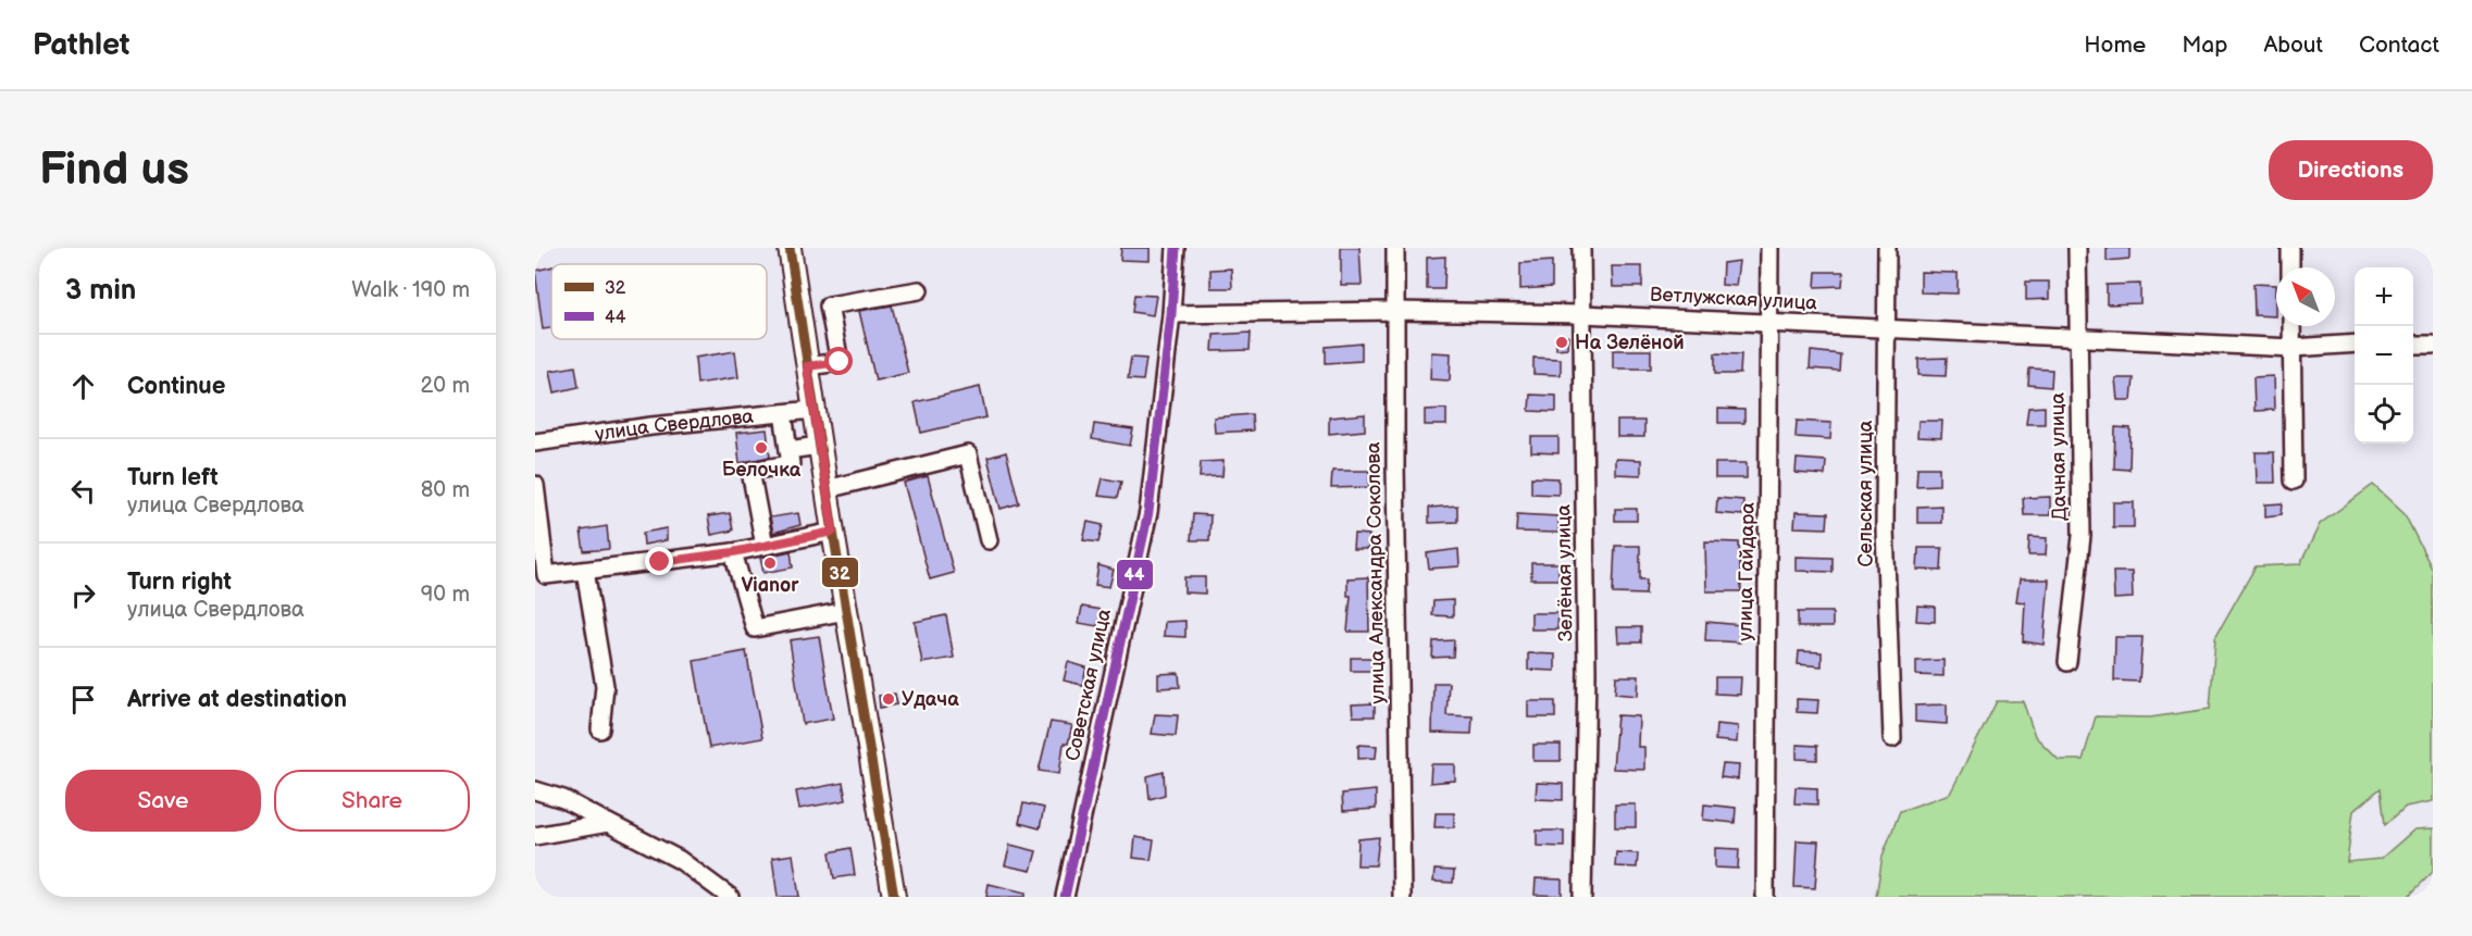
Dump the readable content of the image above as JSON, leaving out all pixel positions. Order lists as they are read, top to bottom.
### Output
{
  "streets": {
    "street": [
      "Ветлужская улица",
      "улица Свердлова",
      "Дачная улица",
      "Сельская улица",
      "улица Гайдара",
      "улица Александра Соколова",
      "Зелёная улица",
      "Советская улица"
    ]
  },
  "crossings": [
    ["Ветлужская улица", "Дачная улица"],
    ["Ветлужская улица", "Сельская улица"],
    ["Ветлужская улица", "улица Гайдара"],
    ["Ветлужская улица", "улица Александра Соколова"],
    ["Ветлужская улица", "Зелёная улица"],
    ["Ветлужская улица", "Советская улица"]
  ],
  "places": [
    "На Зелёной",
    "Белочка",
    "Vianor",
    "Удача"
  ],
  "lines": ["transit line 32", "transit line 44"],
  "legend": ["32", "44"],
  "north": "top left",
  "page": {
    "header": "Pathlet",
    "nav": [
      "Home",
      "Map",
      "About",
      "Contact"
    ],
    "buttons": [
      "Directions",
      ["Save", "Share"]
    ],
    "title": "Find us",
    "heading": ["3 min", "Walk · 190 m"],
    "map_buttons": ["+", "−"],
    "list": [
      ["Continue", "20 m"],
      ["Turn left", "улица Свердлова", "80 m"],
      ["Turn right", "улица Свердлова", "90 m"],
      "Arrive at destination"
    ]
  }
}
